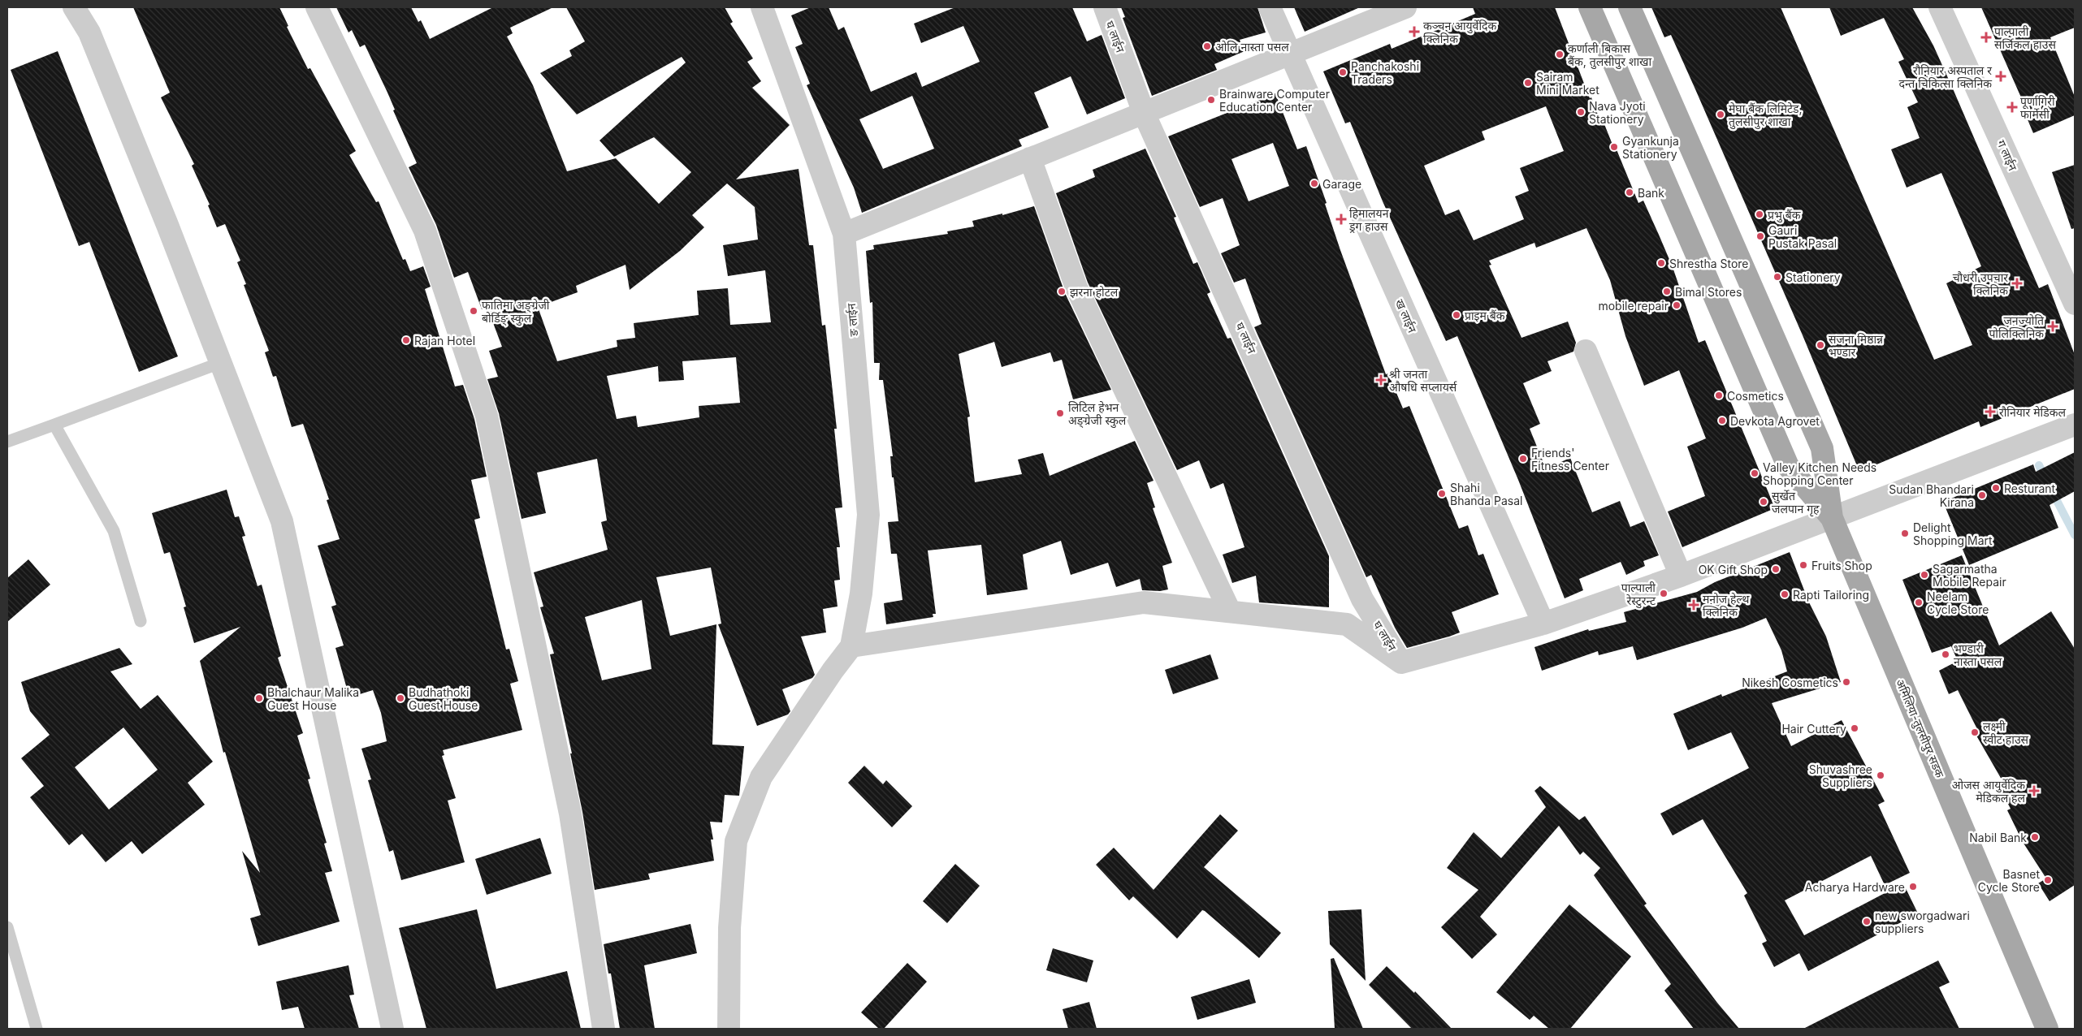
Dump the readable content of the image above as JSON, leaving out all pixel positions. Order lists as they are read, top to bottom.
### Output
{
  "streets": {
    "main road": ["अमिलिया-तुलसीपुर सडक"],
    "street": [
      "घ लाईन",
      "ग लाईन",
      "ख लाईन",
      "ङ लाईन"
    ]
  },
  "places": {
    "health": [
      "कञ्चन आयुर्वेदिक क्लिनिक",
      "पाल्पाली सर्जिकल हाउस",
      "रौनियार अस्पताल र दन्त चिकित्सा क्लिनिक",
      "पूर्णागिरी फार्मेसी",
      "हिमालयन ड्रग हाउस",
      "चौधरी उपचार क्लिनिक",
      "जनज्योति पोलिक्लिनिक",
      "श्री जनता औषधि सप्लायर्स",
      "रौनियार मेडिकल",
      "मनोज हेल्थ क्लिनिक",
      "ओजस आयुर्वेदिक मेडिकल हल"
    ],
    "other": [
      "ओलि नास्ता पसल",
      "कर्णाली बिकास बैंक, तुलसीपुर शाखा",
      "Panchakoshi Traders",
      "Sairam Mini Market",
      "Brainware Computer Education Center",
      "Nava Jyoti Stationery",
      "मेघा बैंक लिमिटेड, तुलसीपुर शाखा",
      "Gyankunja Stationery",
      "Garage",
      "Bank",
      "प्रभु बैंक",
      "Gauri Pustak Pasal",
      "Shrestha Store",
      "Stationery",
      "झरना होटल",
      "Bimal Stores",
      "mobile repair",
      "फातिमा अङ्‍ग्रेजी बोर्डिङ् स्कुल",
      "प्राइम बैंक",
      "Rajan Hotel",
      "सजना मिष्ठान्न भण्डार",
      "Cosmetics",
      "लिटिल हेभन अङ्‍ग्रेजी स्कुल",
      "Devkota Agrovet",
      "Friends' Fitness Center",
      "Valley Kitchen Needs Shopping Center",
      "Resturant",
      "Shahi Bhanda Pasal",
      "Sudan Bhandari Kirana",
      "सुर्खेत जलपान गृह",
      "Delight Shopping Mart",
      "Fruits Shop",
      "OK Gift Shop",
      "Sagarmatha Mobile Repair",
      "पाल्पाली रेस्टुरन्ट",
      "Rapti Tailoring",
      "Neelam Cycle Store",
      "भण्डारी नास्ता पसल",
      "Nikesh Cosmetics",
      "Bhalchaur Malika Guest House",
      "Budhathoki Guest House",
      "Hair Cuttery",
      "लक्ष्मी स्वीट हाउस",
      "Shuvashree Suppliers",
      "Nabil Bank",
      "Basnet Cycle Store",
      "Acharya Hardware",
      "new sworgadwari suppliers"
    ]
  }
}
